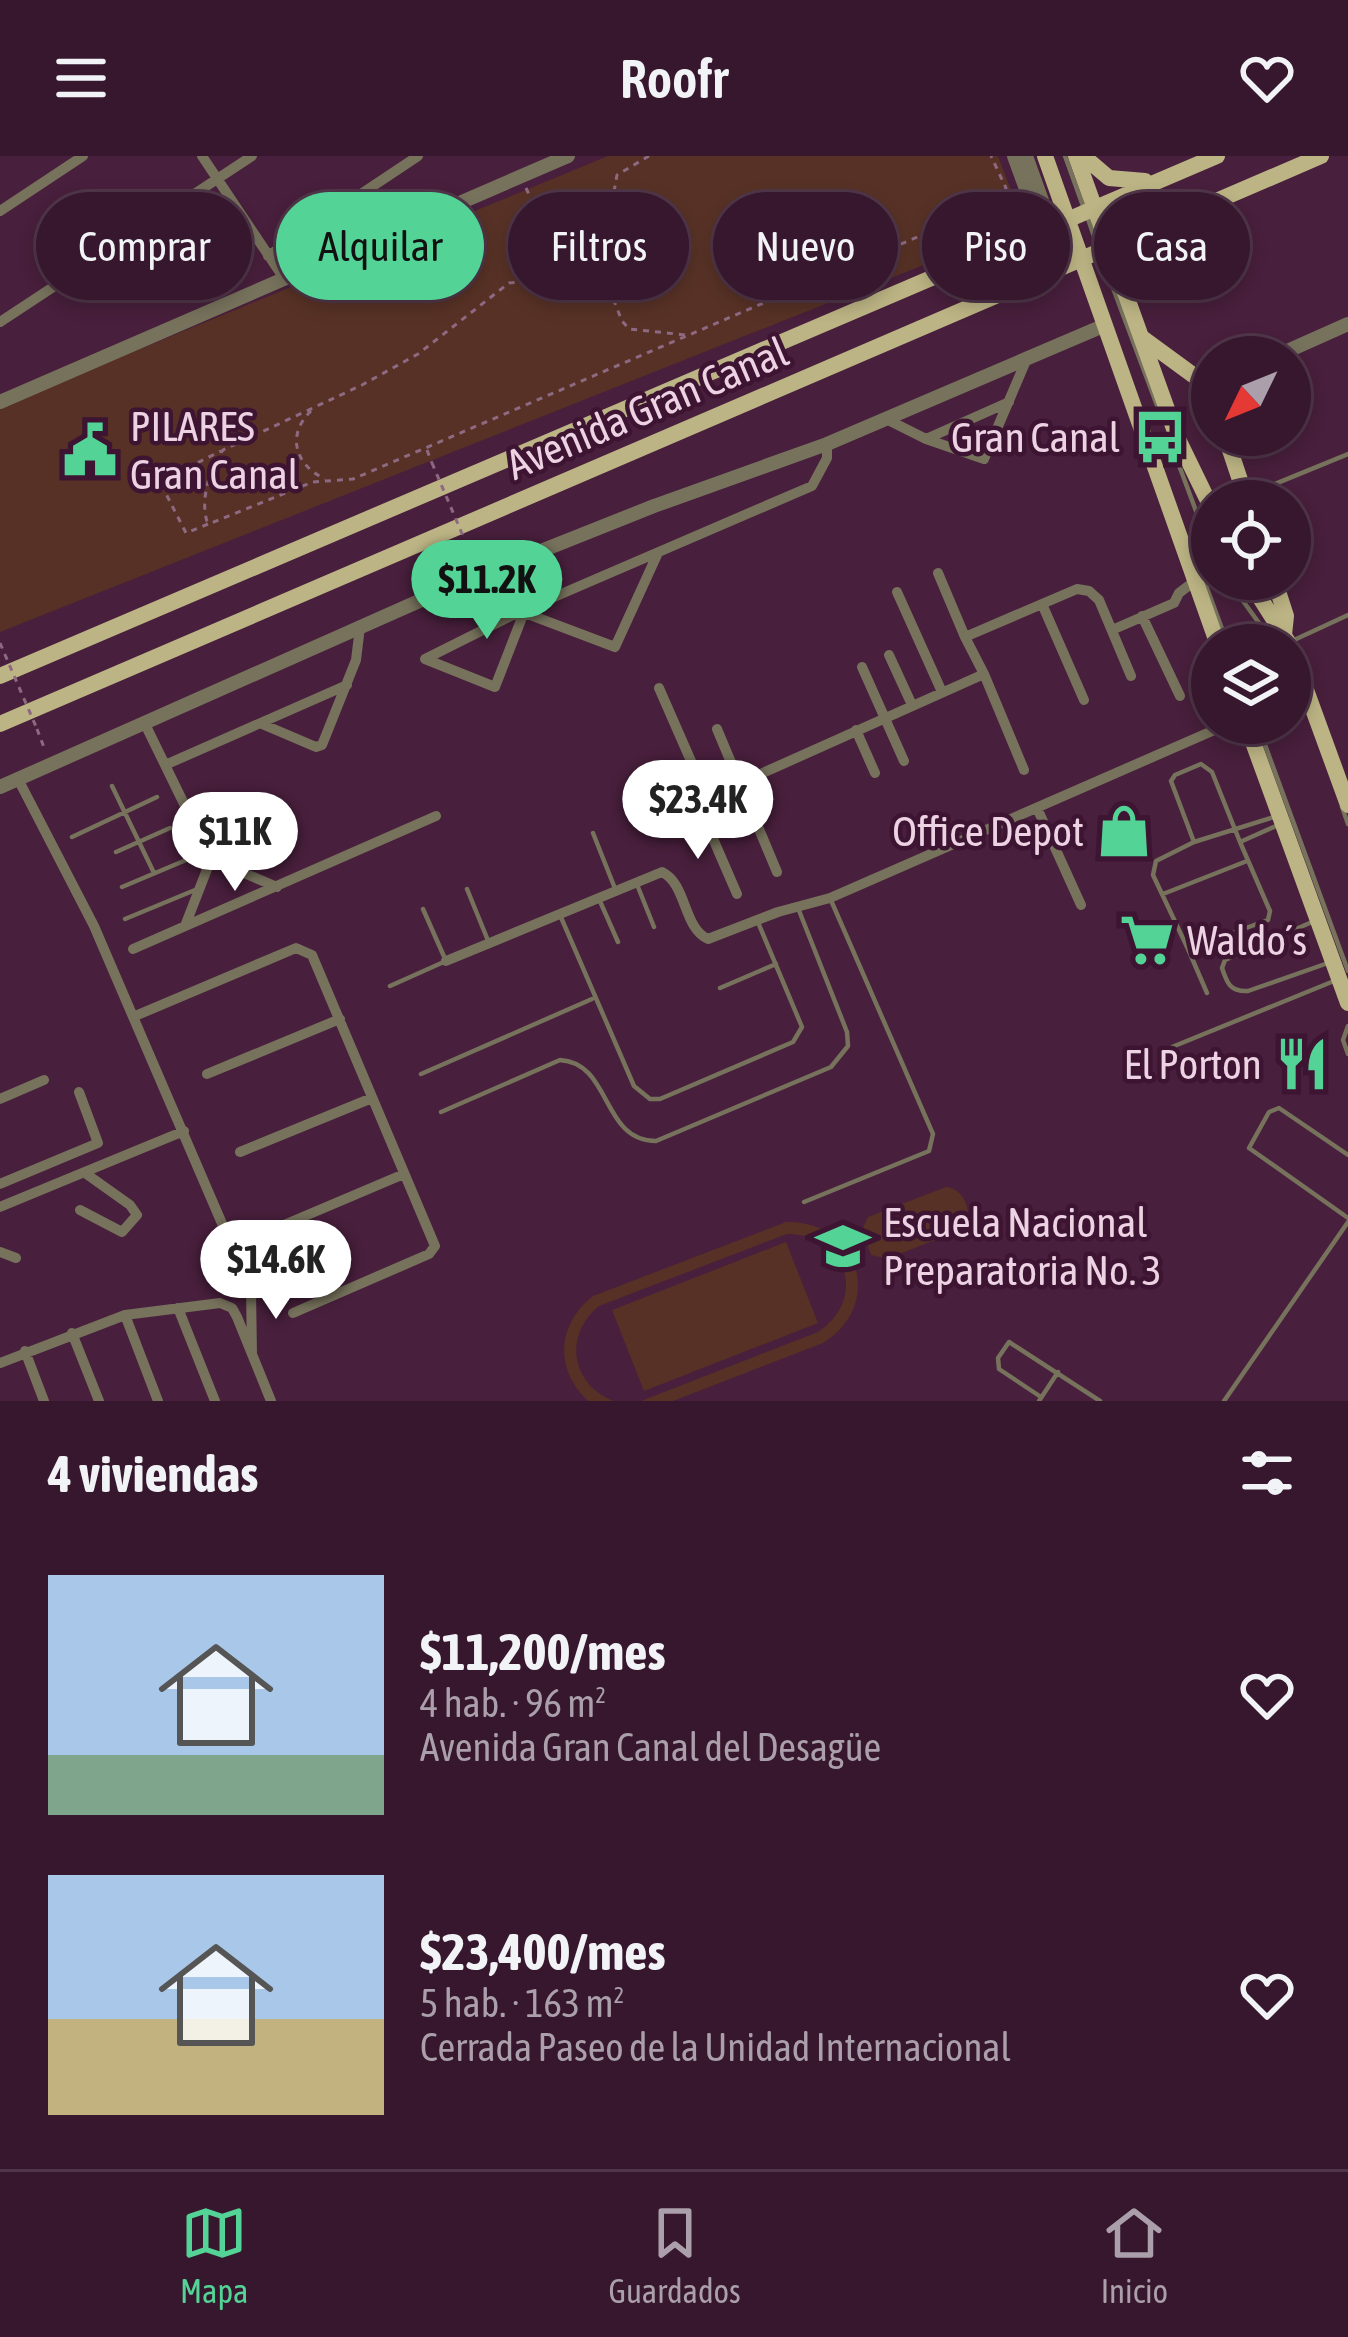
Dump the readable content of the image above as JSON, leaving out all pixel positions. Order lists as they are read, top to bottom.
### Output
{
  "streets": {
    "main road": ["Avenida Gran Canal"]
  },
  "places": {
    "bus stop": ["Gran Canal"],
    "public building": ["PILARES Gran Canal"],
    "shop": ["Office Depot"],
    "supermarket": ["Waldo´s"],
    "restaurant": ["El Porton"],
    "school or university": ["Escuela Nacional Preparatoria No. 3"]
  },
  "north": "bottom left",
  "page": {
    "header": "Roofr",
    "chip": [
      "Comprar",
      "Alquilar",
      "Filtros",
      "Nuevo",
      "Piso",
      "Casa"
    ],
    "price": [
      "$11.2K",
      "$23.4K",
      "$11K",
      "$14.6K"
    ],
    "heading": "4 viviendas",
    "list": [
      {
        "name": "$11,200/mes",
        "note": "4 hab. · 96 m² · Avenida Gran Canal del Desagüe"
      },
      {
        "name": "$23,400/mes",
        "note": "5 hab. · 163 m² · Cerrada Paseo de la Unidad Internacional"
      }
    ],
    "tabs": ["Mapa", "Guardados", "Inicio"]
  }
}
